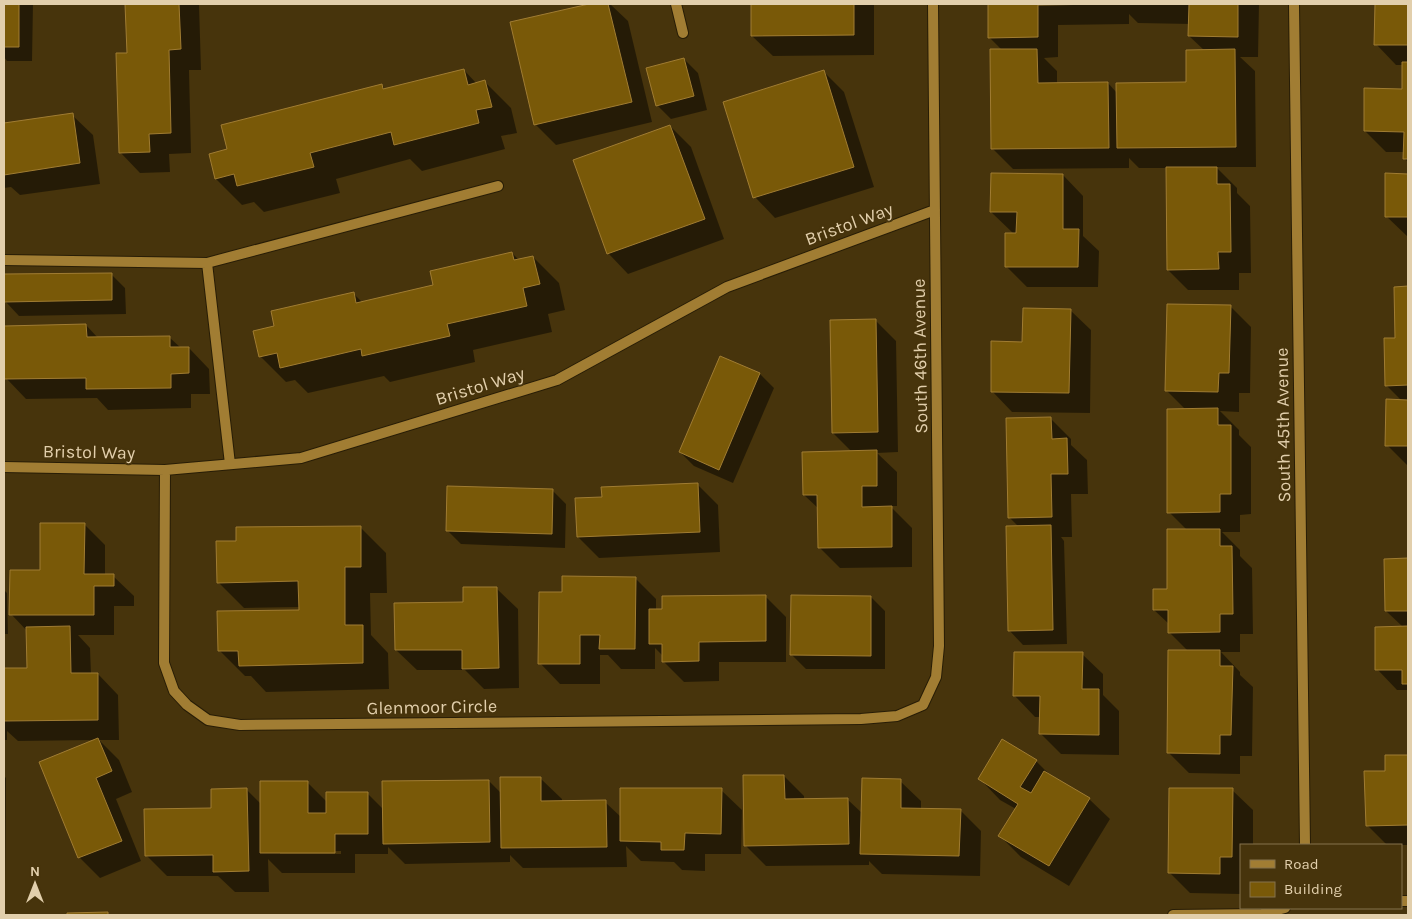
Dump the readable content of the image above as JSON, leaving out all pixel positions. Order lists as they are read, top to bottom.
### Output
{
  "streets": {
    "street": [
      "Bristol Way",
      "South 46th Avenue",
      "South 45th Avenue",
      "Glenmoor Circle"
    ]
  },
  "crossings": [
    ["Bristol Way", "South 46th Avenue"],
    ["Bristol Way", "Glenmoor Circle"],
    ["South 46th Avenue", "Glenmoor Circle"]
  ],
  "legend": ["Road", "Building"],
  "north": "top"
}
